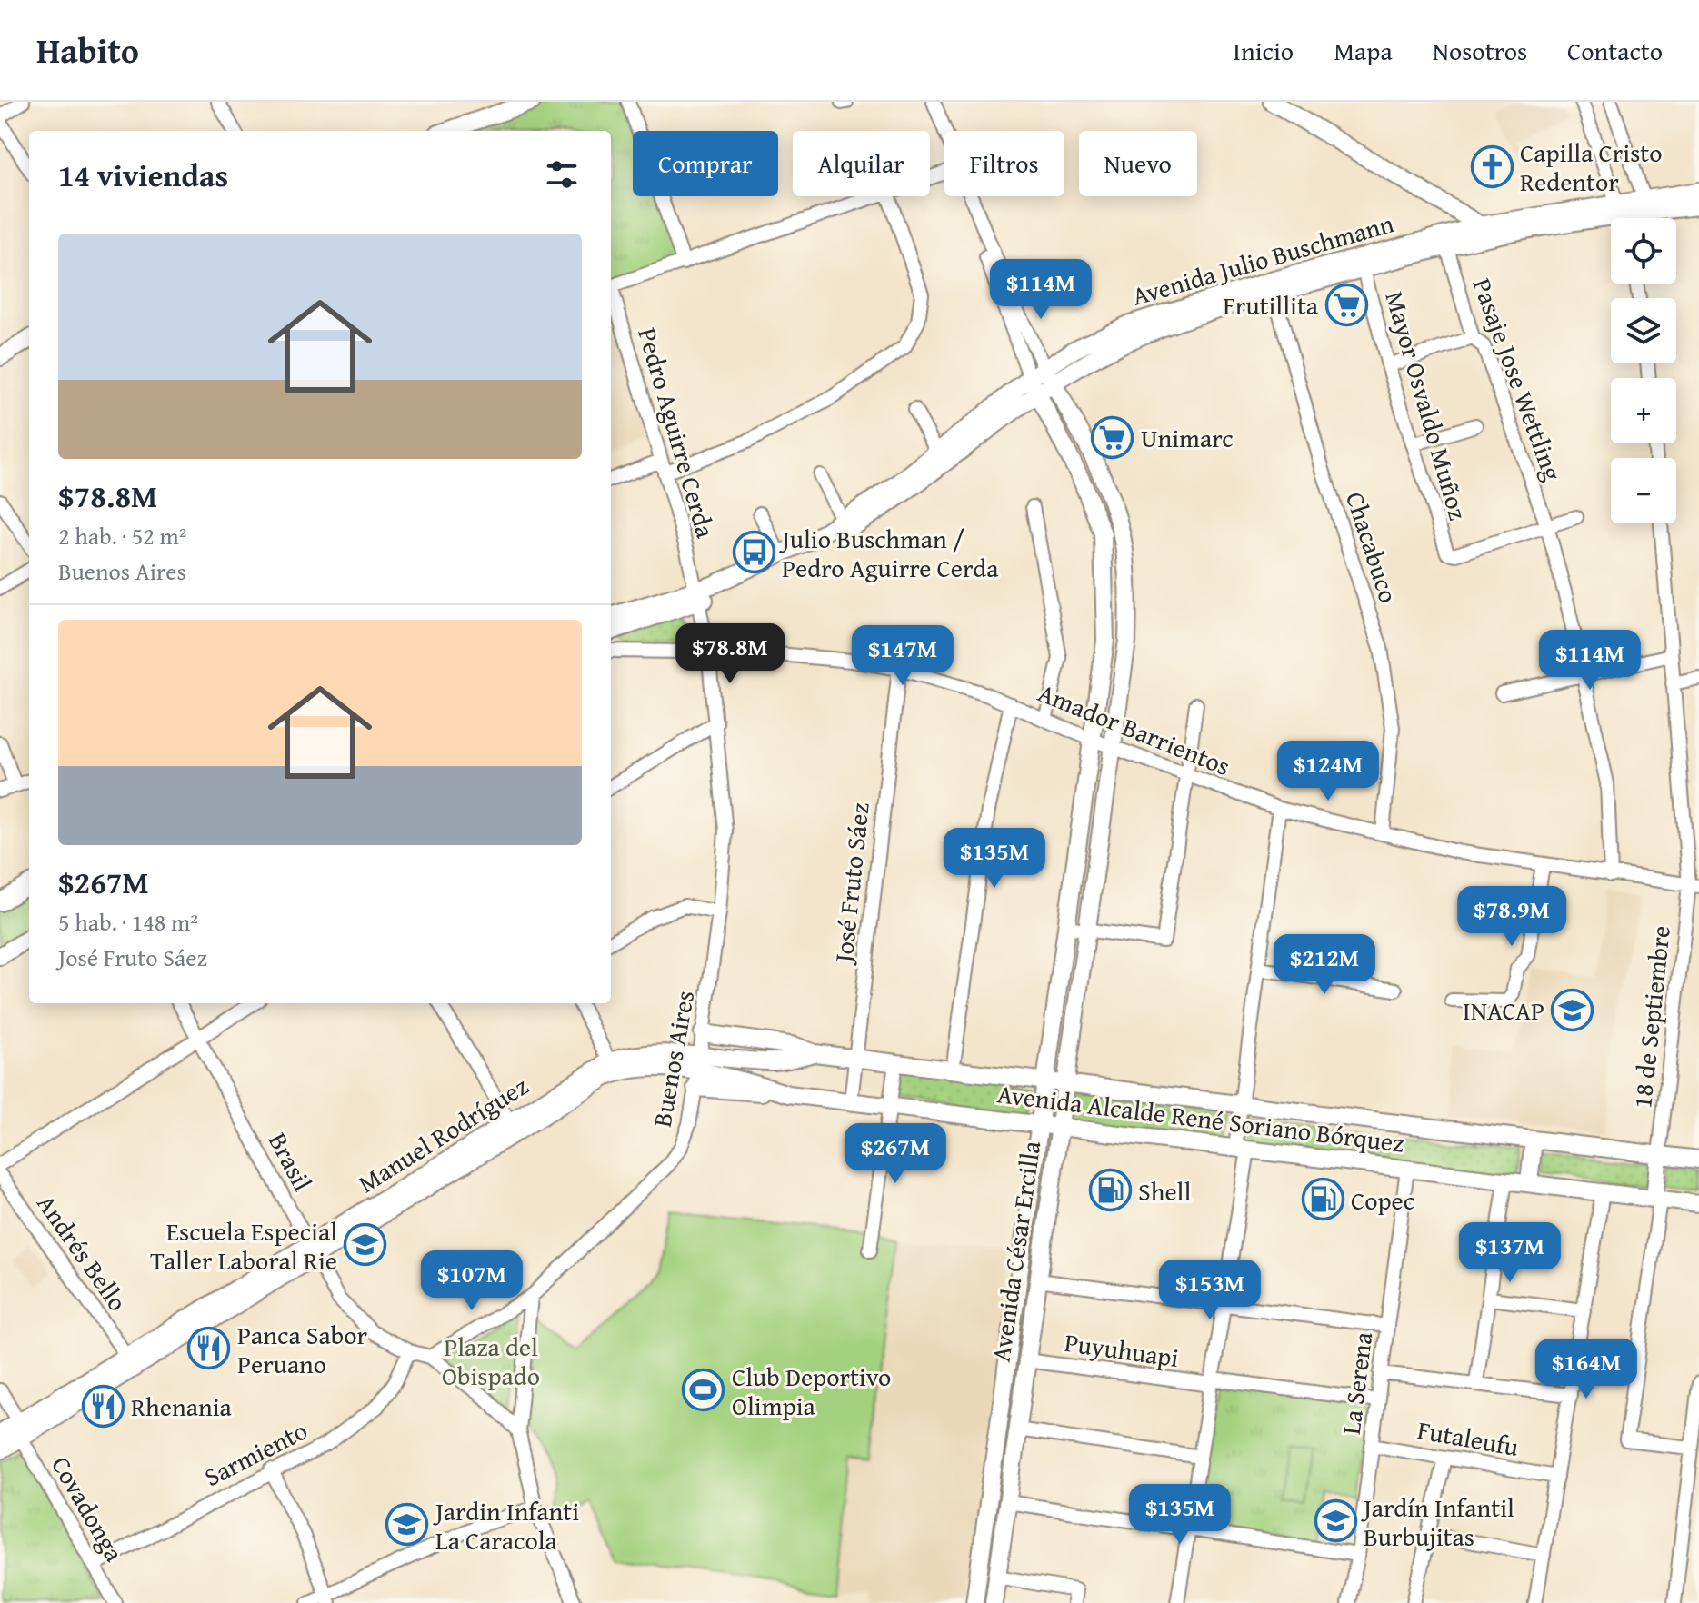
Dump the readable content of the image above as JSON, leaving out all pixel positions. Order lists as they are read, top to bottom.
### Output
{
  "streets": {
    "main road": [
      "Avenida Julio Buschmann",
      "Avenida Alcalde René Soriano Bórquez",
      "Manuel Rodríguez",
      "Avenida César Ercilla"
    ],
    "street": [
      "Pasaje Jose Wettling",
      "Mayor Osvaldo Muñoz",
      "Pedro Aguirre Cerda",
      "Chacabuco",
      "Amador Barrientos",
      "José Fruto Sáez",
      "18 de Septiembre",
      "Buenos Aires",
      "Brasil",
      "Andrés Bello",
      "Puyuhuapi",
      "La Serena",
      "Futaleufu",
      "Sarmiento",
      "Covadonga"
    ]
  },
  "crossings": [
    ["Avenida Julio Buschmann", "Pasaje Jose Wettling"],
    ["Avenida Julio Buschmann", "Mayor Osvaldo Muñoz"],
    ["Avenida Julio Buschmann", "Pedro Aguirre Cerda"],
    ["Avenida Julio Buschmann", "Chacabuco"],
    ["Avenida Julio Buschmann", "Buenos Aires"],
    ["Avenida Julio Buschmann", "Avenida César Ercilla"],
    ["Pasaje Jose Wettling", "Mayor Osvaldo Muñoz"],
    ["Pasaje Jose Wettling", "Amador Barrientos"],
    ["Pedro Aguirre Cerda", "Buenos Aires"],
    ["Chacabuco", "Amador Barrientos"],
    ["Amador Barrientos", "José Fruto Sáez"],
    ["Amador Barrientos", "18 de Septiembre"],
    ["Amador Barrientos", "Buenos Aires"],
    ["Amador Barrientos", "Avenida César Ercilla"],
    ["José Fruto Sáez", "Avenida Alcalde René Soriano Bórquez"],
    ["18 de Septiembre", "Avenida Alcalde René Soriano Bórquez"],
    ["Buenos Aires", "Avenida Alcalde René Soriano Bórquez"],
    ["Buenos Aires", "Manuel Rodríguez"],
    ["Buenos Aires", "Brasil"],
    ["Avenida Alcalde René Soriano Bórquez", "Manuel Rodríguez"],
    ["Avenida Alcalde René Soriano Bórquez", "Avenida César Ercilla"],
    ["Avenida Alcalde René Soriano Bórquez", "La Serena"],
    ["Manuel Rodríguez", "Brasil"],
    ["Manuel Rodríguez", "Andrés Bello"],
    ["Manuel Rodríguez", "Covadonga"],
    ["Brasil", "Sarmiento"],
    ["Avenida César Ercilla", "Puyuhuapi"],
    ["Puyuhuapi", "La Serena"],
    ["La Serena", "Futaleufu"],
    ["Sarmiento", "Covadonga"]
  ],
  "parks": ["Plaza del Obispado"],
  "places": {
    "church": ["Capilla Cristo Redentor"],
    "supermarket": ["Frutillita", "Unimarc"],
    "bus stop": ["Julio Buschman / Pedro Aguirre Cerda"],
    "school or university": [
      "INACAP",
      "Escuela Especial Taller Laboral Rie",
      "Jardín Infantil Burbujitas",
      "Jardin Infanti La Caracola"
    ],
    "fuel station": ["Shell", "Copec"],
    "restaurant": ["Panca Sabor Peruano", "Rhenania"],
    "sports": ["Club Deportivo Olimpia"]
  },
  "page": {
    "header": "Habito",
    "nav": [
      "Inicio",
      "Mapa",
      "Nosotros",
      "Contacto"
    ],
    "chip": [
      "Comprar",
      "Alquilar",
      "Filtros",
      "Nuevo"
    ],
    "heading": "14 viviendas",
    "map_buttons": ["+", "−"],
    "list": [
      {
        "name": "$78.8M",
        "note": "2 hab. · 52 m² · Buenos Aires"
      },
      {
        "name": "$267M",
        "note": "5 hab. · 148 m² · José Fruto Sáez"
      }
    ],
    "price": [
      "$114M",
      "$78.8M",
      "$147M",
      "$114M",
      "$124M",
      "$135M",
      "$78.9M",
      "$212M",
      "$267M",
      "$137M",
      "$107M",
      "$153M",
      "$164M",
      "$135M"
    ]
  }
}
